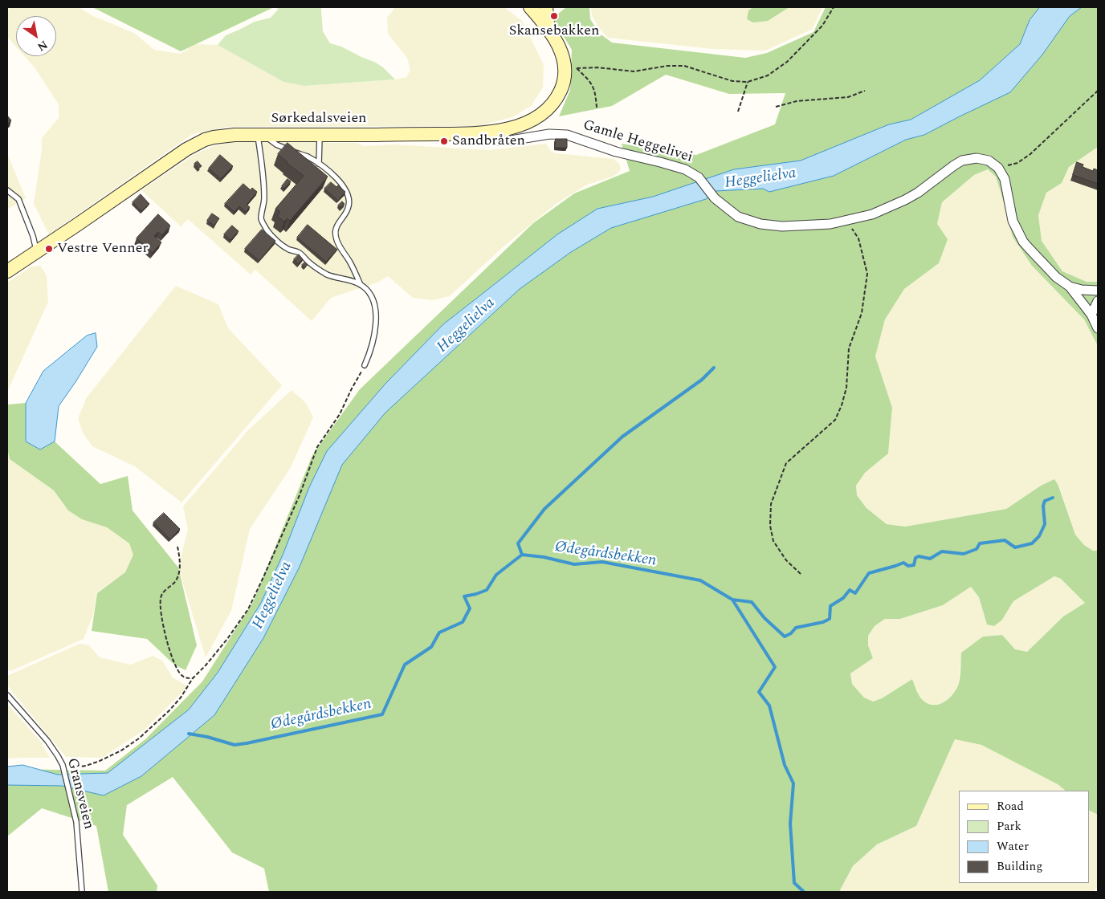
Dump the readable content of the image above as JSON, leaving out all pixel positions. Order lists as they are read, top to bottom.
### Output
{
  "streets": {
    "street": ["Sørkedalsveien", "Gamle Heggelivei"],
    "lane": ["Gransveien"]
  },
  "crossings": [
    ["Sørkedalsveien", "Gamle Heggelivei"]
  ],
  "water": ["Heggelielva", "Ødegårdsbekken"],
  "places": ["Skansebakken", "Sandbråten", "Vestre Venner"],
  "legend": [
    "Road",
    "Park",
    "Water",
    "Building"
  ],
  "north": "bottom right"
}
